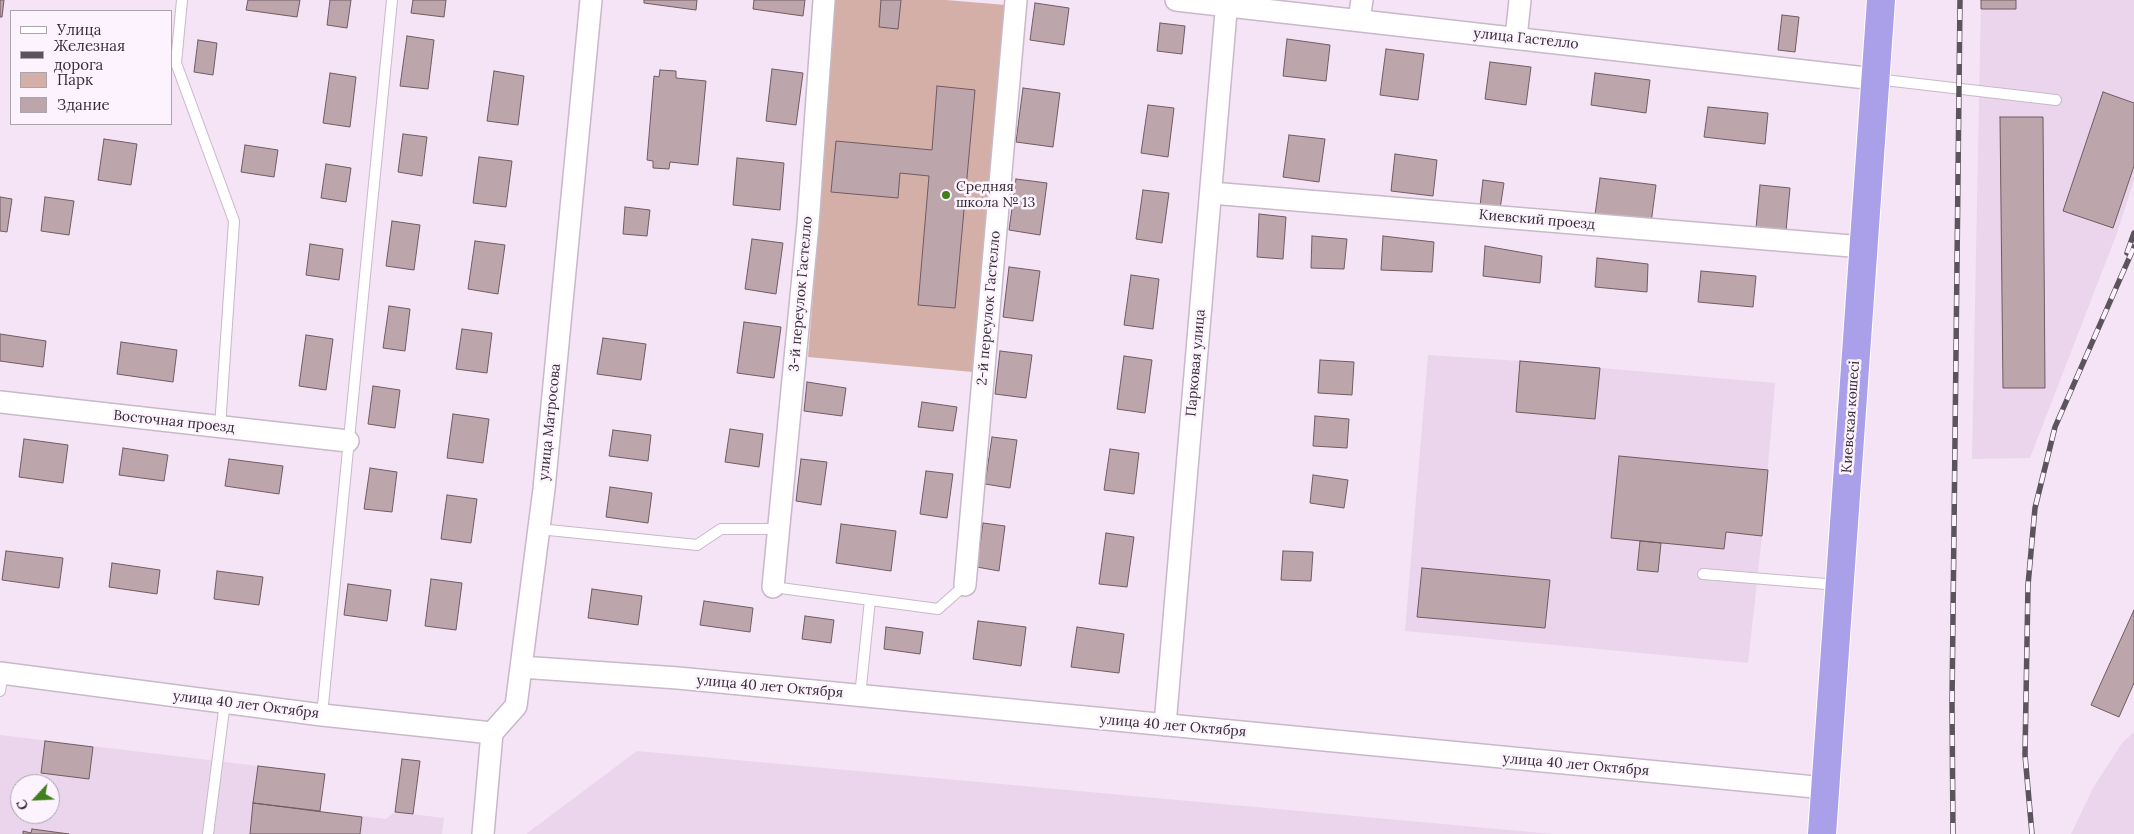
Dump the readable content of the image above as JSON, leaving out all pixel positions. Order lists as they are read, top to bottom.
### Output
{
  "streets": {
    "highway": ["Киевская көшесі"],
    "street": [
      "улица Гастелло",
      "Киевский проезд",
      "3-й переулок Гастелло",
      "2-й переулок Гастелло",
      "Парковая улица",
      "Восточная проезд",
      "улица Матросова",
      "улица 40 лет Октября"
    ]
  },
  "crossings": [
    ["улица Гастелло", "Парковая улица"],
    ["улица Гастелло", "Киевская көшесі"],
    ["Киевский проезд", "Парковая улица"],
    ["Киевский проезд", "Киевская көшесі"],
    ["Парковая улица", "улица 40 лет Октября"],
    ["Киевская көшесі", "улица 40 лет Октября"],
    ["улица Матросова", "улица 40 лет Октября"]
  ],
  "places": ["Средняя школа № 13"],
  "legend": [
    "Улица",
    "Железная дорога",
    "Парк",
    "Здание"
  ],
  "north": "bottom left"
}
